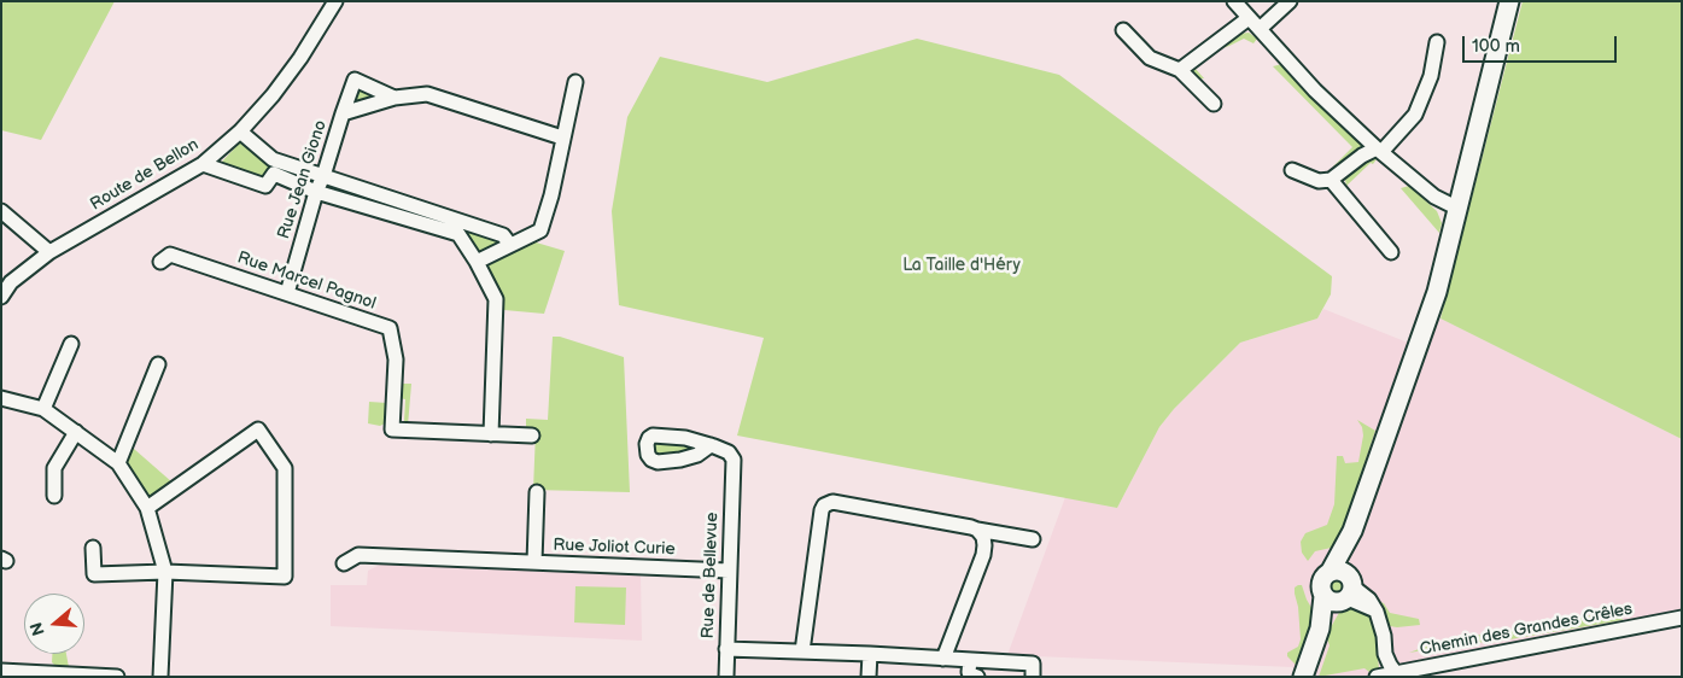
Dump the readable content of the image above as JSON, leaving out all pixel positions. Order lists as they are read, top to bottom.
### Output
{
  "streets": {
    "street": [
      "Route de Bellon",
      "Rue Jean Giono",
      "Rue Marcel Pagnol",
      "Rue Joliot Curie",
      "Rue de Bellevue",
      "Chemin des Grandes Crêles"
    ]
  },
  "crossings": [
    ["Rue Jean Giono", "Rue Marcel Pagnol"],
    ["Rue Joliot Curie", "Rue de Bellevue"]
  ],
  "parks": ["La Taille d'Héry"],
  "scale_bar": "100 m",
  "north": "left"
}
